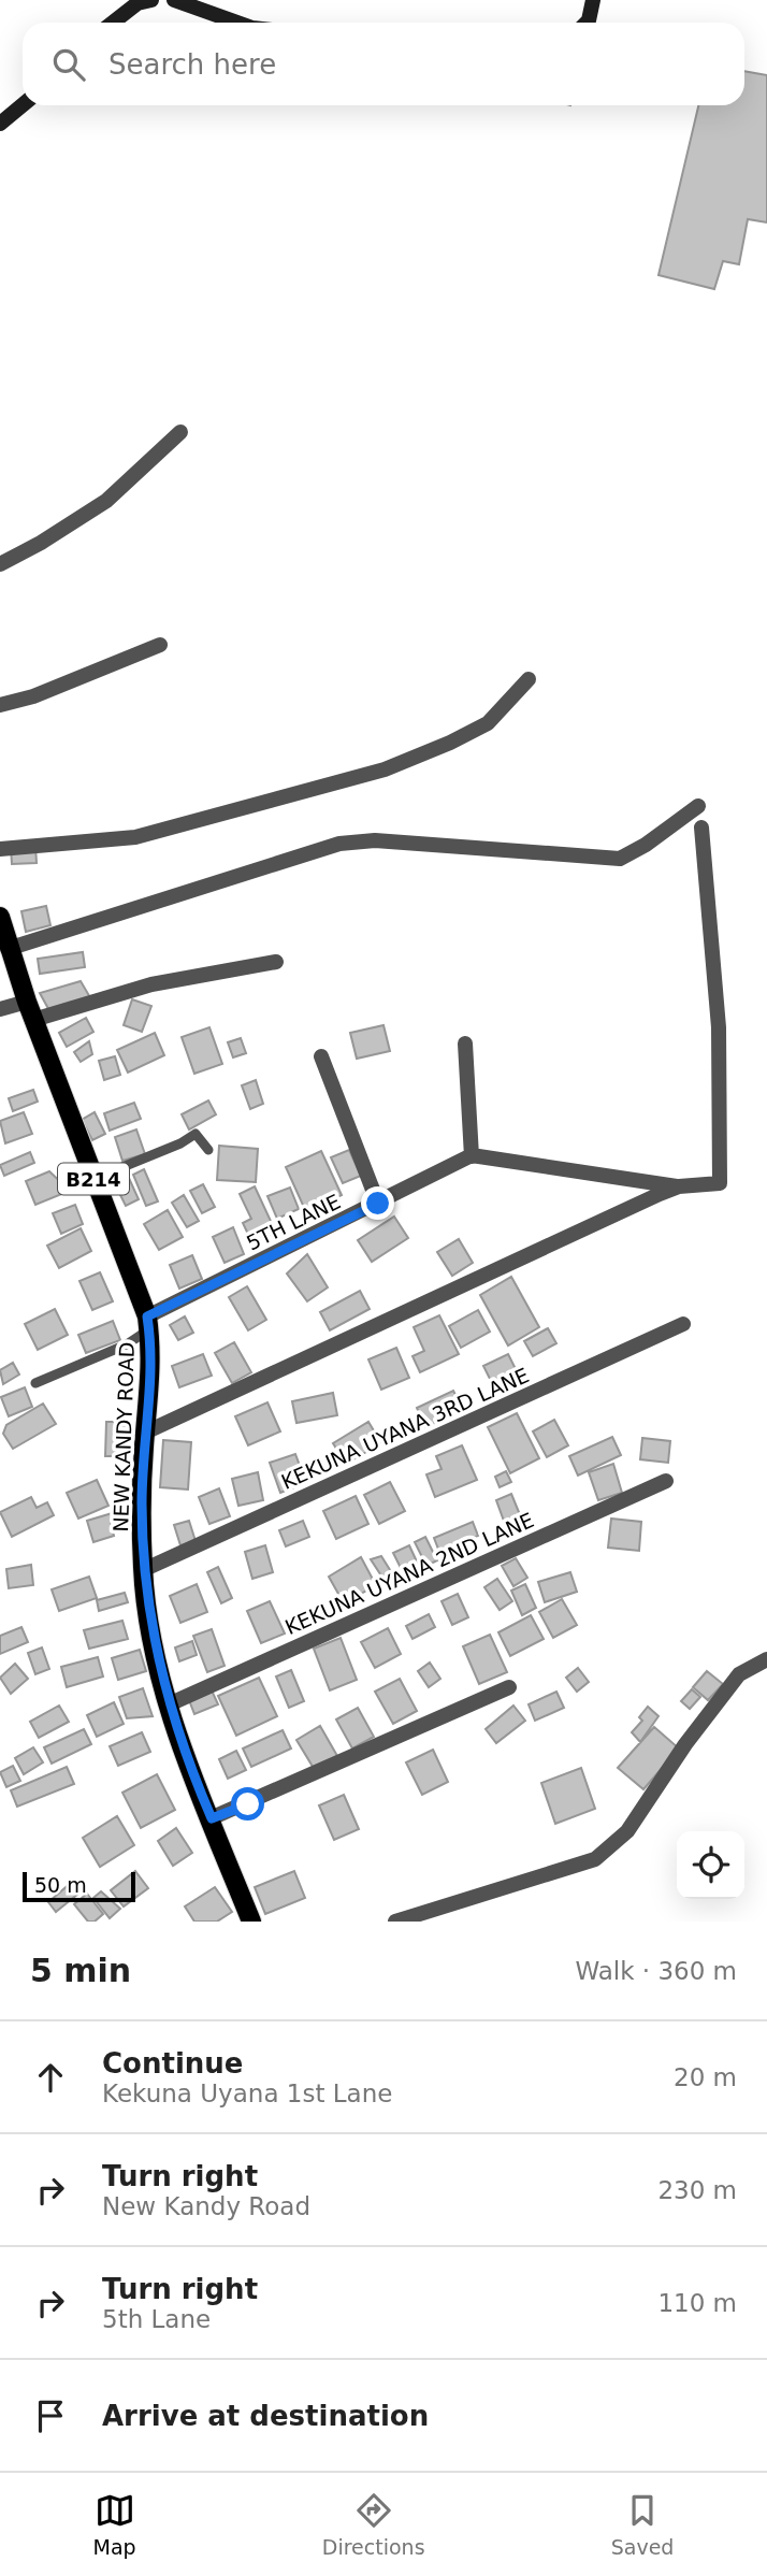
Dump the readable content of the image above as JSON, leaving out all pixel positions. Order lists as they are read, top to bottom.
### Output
{
  "streets": {
    "main road": ["B214", "NEW KANDY ROAD"],
    "street": ["5TH LANE", "KEKUNA UYANA 3RD LANE", "KEKUNA UYANA 2ND LANE"]
  },
  "crossings": [
    ["5TH LANE", "NEW KANDY ROAD"],
    ["KEKUNA UYANA 3RD LANE", "NEW KANDY ROAD"],
    ["NEW KANDY ROAD", "KEKUNA UYANA 2ND LANE"]
  ],
  "scale_bar": "50 m",
  "page": {
    "search": "Search here",
    "scale": "50 m",
    "heading": ["5 min", "Walk · 360 m"],
    "list": [
      ["Continue", "Kekuna Uyana 1st Lane", "20 m"],
      ["Turn right", "New Kandy Road", "230 m"],
      ["Turn right", "5th Lane", "110 m"],
      "Arrive at destination"
    ],
    "nav": ["Map", "Directions", "Saved"]
  }
}
